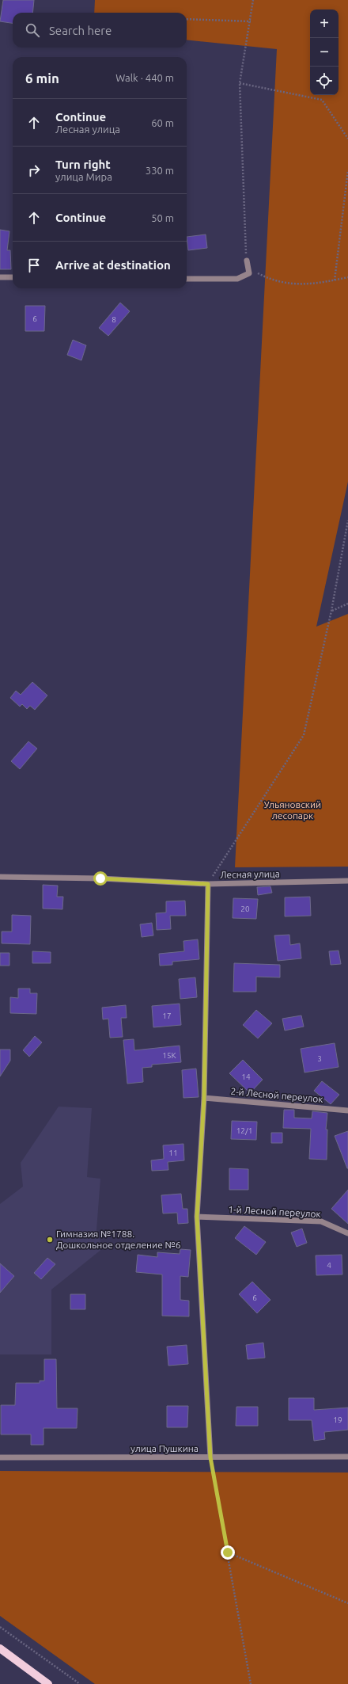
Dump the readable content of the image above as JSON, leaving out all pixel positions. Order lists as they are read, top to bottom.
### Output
{
  "streets": {
    "street": [
      "Лесная улица",
      "2-й Лесной переулок",
      "1-й Лесной переулок",
      "улица Пушкина"
    ]
  },
  "parks": ["Ульяновский лесопарк"],
  "places": ["Гимназия №1788. Дошкольное отделение №6"],
  "house_numbers": [
    "6",
    "8",
    "20",
    "17",
    "15К",
    "3",
    "14",
    "12/1",
    "11",
    "4",
    "6",
    "19"
  ],
  "page": {
    "map_buttons": ["+", "−"],
    "search": "Search here",
    "heading": ["6 min", "Walk · 440 m"],
    "list": [
      ["Continue", "Лесная улица", "60 m"],
      ["Turn right", "улица Мира", "330 m"],
      ["Continue", "50 m"],
      "Arrive at destination"
    ]
  }
}
